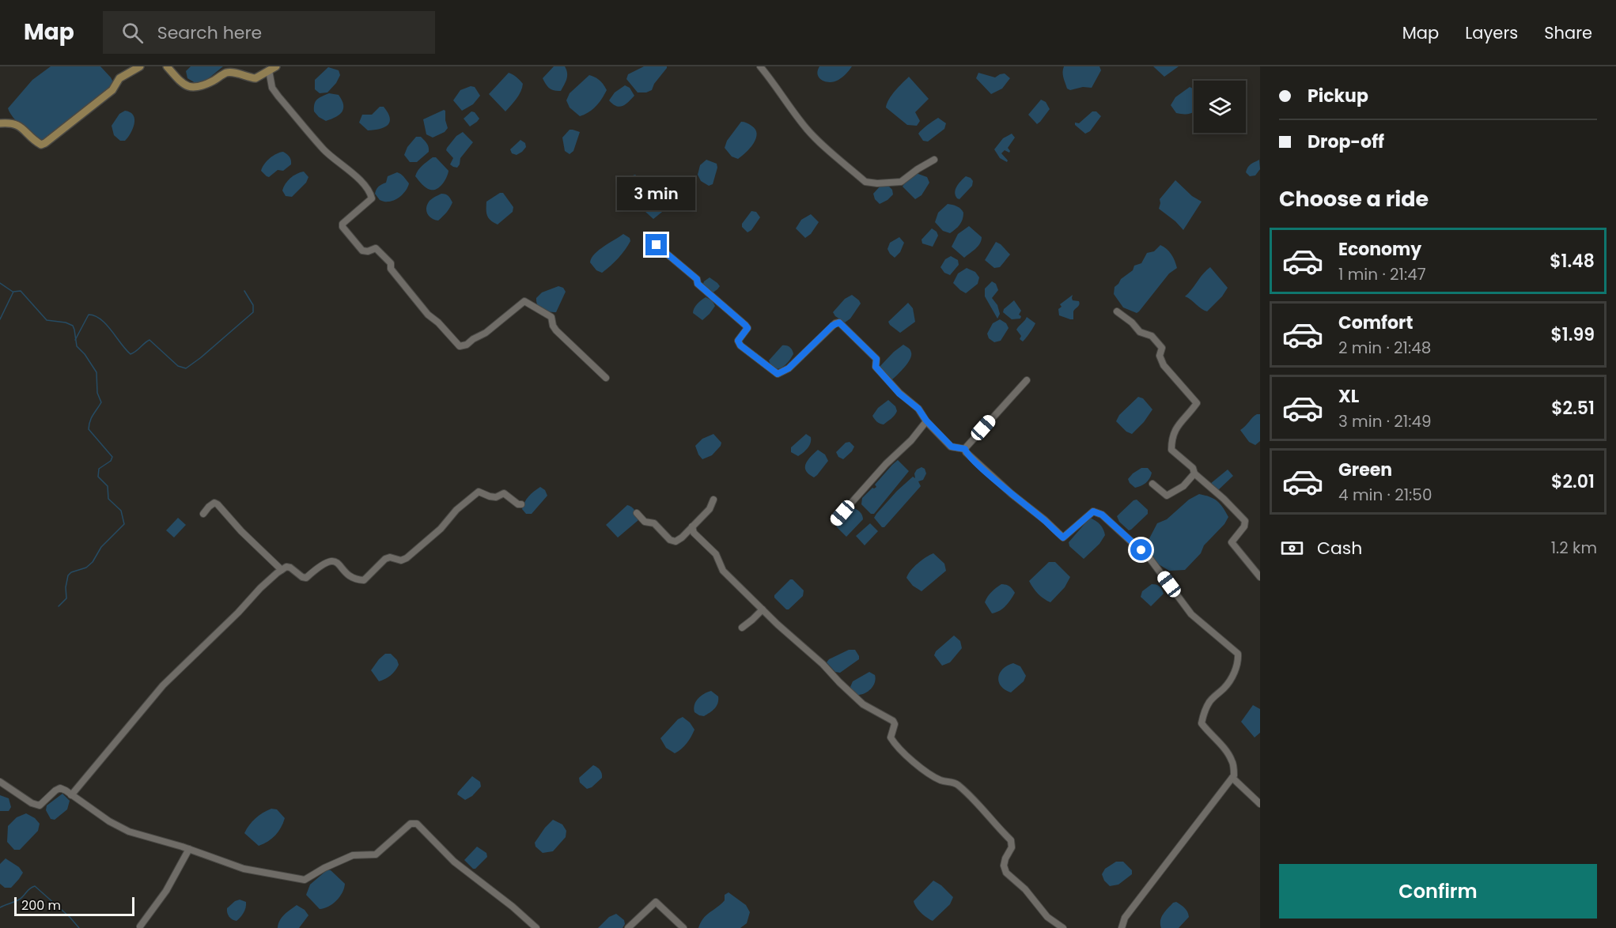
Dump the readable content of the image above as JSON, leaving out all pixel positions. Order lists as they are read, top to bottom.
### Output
{
  "scale_bar": "200 m",
  "page": {
    "header": "Map",
    "search": "Search here",
    "nav": ["Map", "Layers", "Share"],
    "banner": ["Pickup", "Drop-off"],
    "heading": "Choose a ride",
    "bubble": "3 min",
    "list": [
      {
        "name": "Economy",
        "note": "1 min · 21:47",
        "value": "$1.48"
      },
      {
        "name": "Comfort",
        "note": "2 min · 21:48",
        "value": "$1.99"
      },
      {
        "name": "XL",
        "note": "3 min · 21:49",
        "value": "$2.51"
      },
      {
        "name": "Green",
        "note": "4 min · 21:50",
        "value": "$2.01"
      }
    ],
    "pay": ["Cash", "1.2 km"],
    "buttons": "Confirm",
    "scale": "200 m"
  }
}
